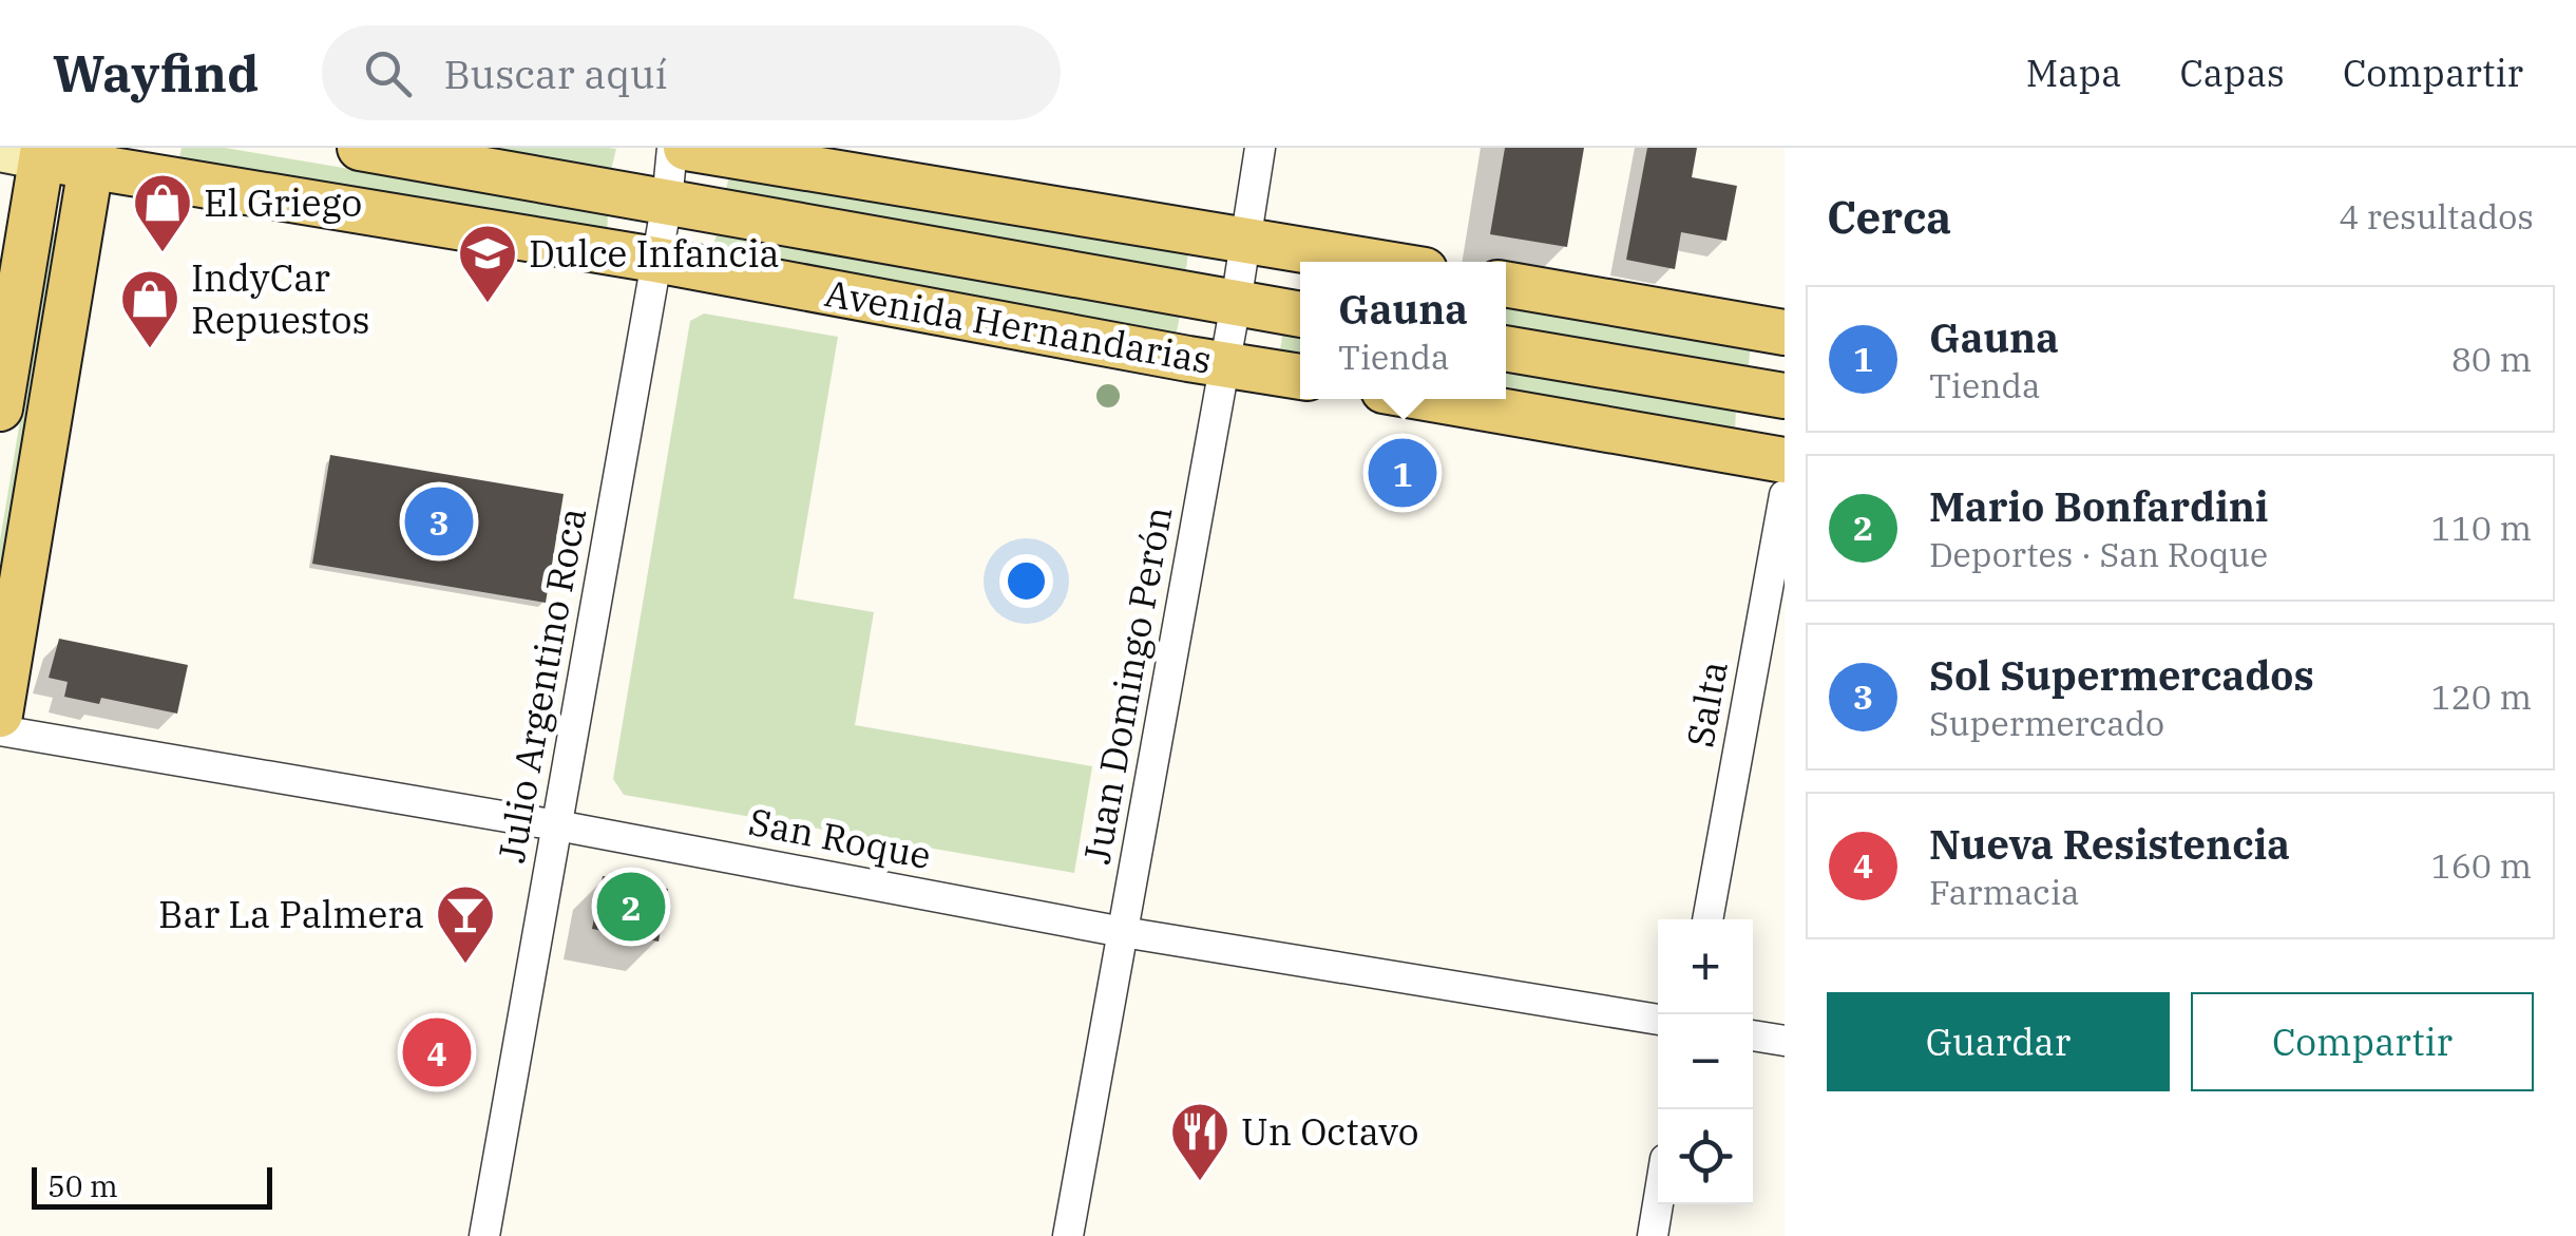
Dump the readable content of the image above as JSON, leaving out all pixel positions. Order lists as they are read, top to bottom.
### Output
{
  "streets": {
    "main road": ["Avenida Hernandarias"],
    "street": [
      "Julio Argentino Roca",
      "Juan Domingo Perón",
      "Salta",
      "San Roque"
    ]
  },
  "crossings": [
    ["Avenida Hernandarias", "Julio Argentino Roca"],
    ["Avenida Hernandarias", "Juan Domingo Perón"],
    ["Julio Argentino Roca", "San Roque"],
    ["Juan Domingo Perón", "San Roque"]
  ],
  "places": {
    "shop": ["El Griego", "IndyCar Repuestos"],
    "school or university": ["Dulce Infancia"],
    "bar": ["Bar La Palmera"],
    "restaurant": ["Un Octavo"]
  },
  "scale_bar": "50 m",
  "page": {
    "header": "Wayfind",
    "search": "Buscar aquí",
    "nav": ["Mapa", "Capas", "Compartir"],
    "heading": ["Cerca", "4 resultados"],
    "popup": ["Gauna", "Tienda"],
    "list": [
      {
        "mark": "1",
        "name": "Gauna",
        "note": "Tienda",
        "value": "80 m"
      },
      {
        "mark": "2",
        "name": "Mario Bonfardini",
        "note": "Deportes · San Roque",
        "value": "110 m"
      },
      {
        "mark": "3",
        "name": "Sol Supermercados",
        "note": "Supermercado",
        "value": "120 m"
      },
      {
        "mark": "4",
        "name": "Nueva Resistencia",
        "note": "Farmacia",
        "value": "160 m"
      }
    ],
    "pins": [
      "1",
      "3",
      "2",
      "4"
    ],
    "map_buttons": ["+", "−"],
    "buttons": ["Guardar", "Compartir"],
    "scale": "50 m"
  }
}
